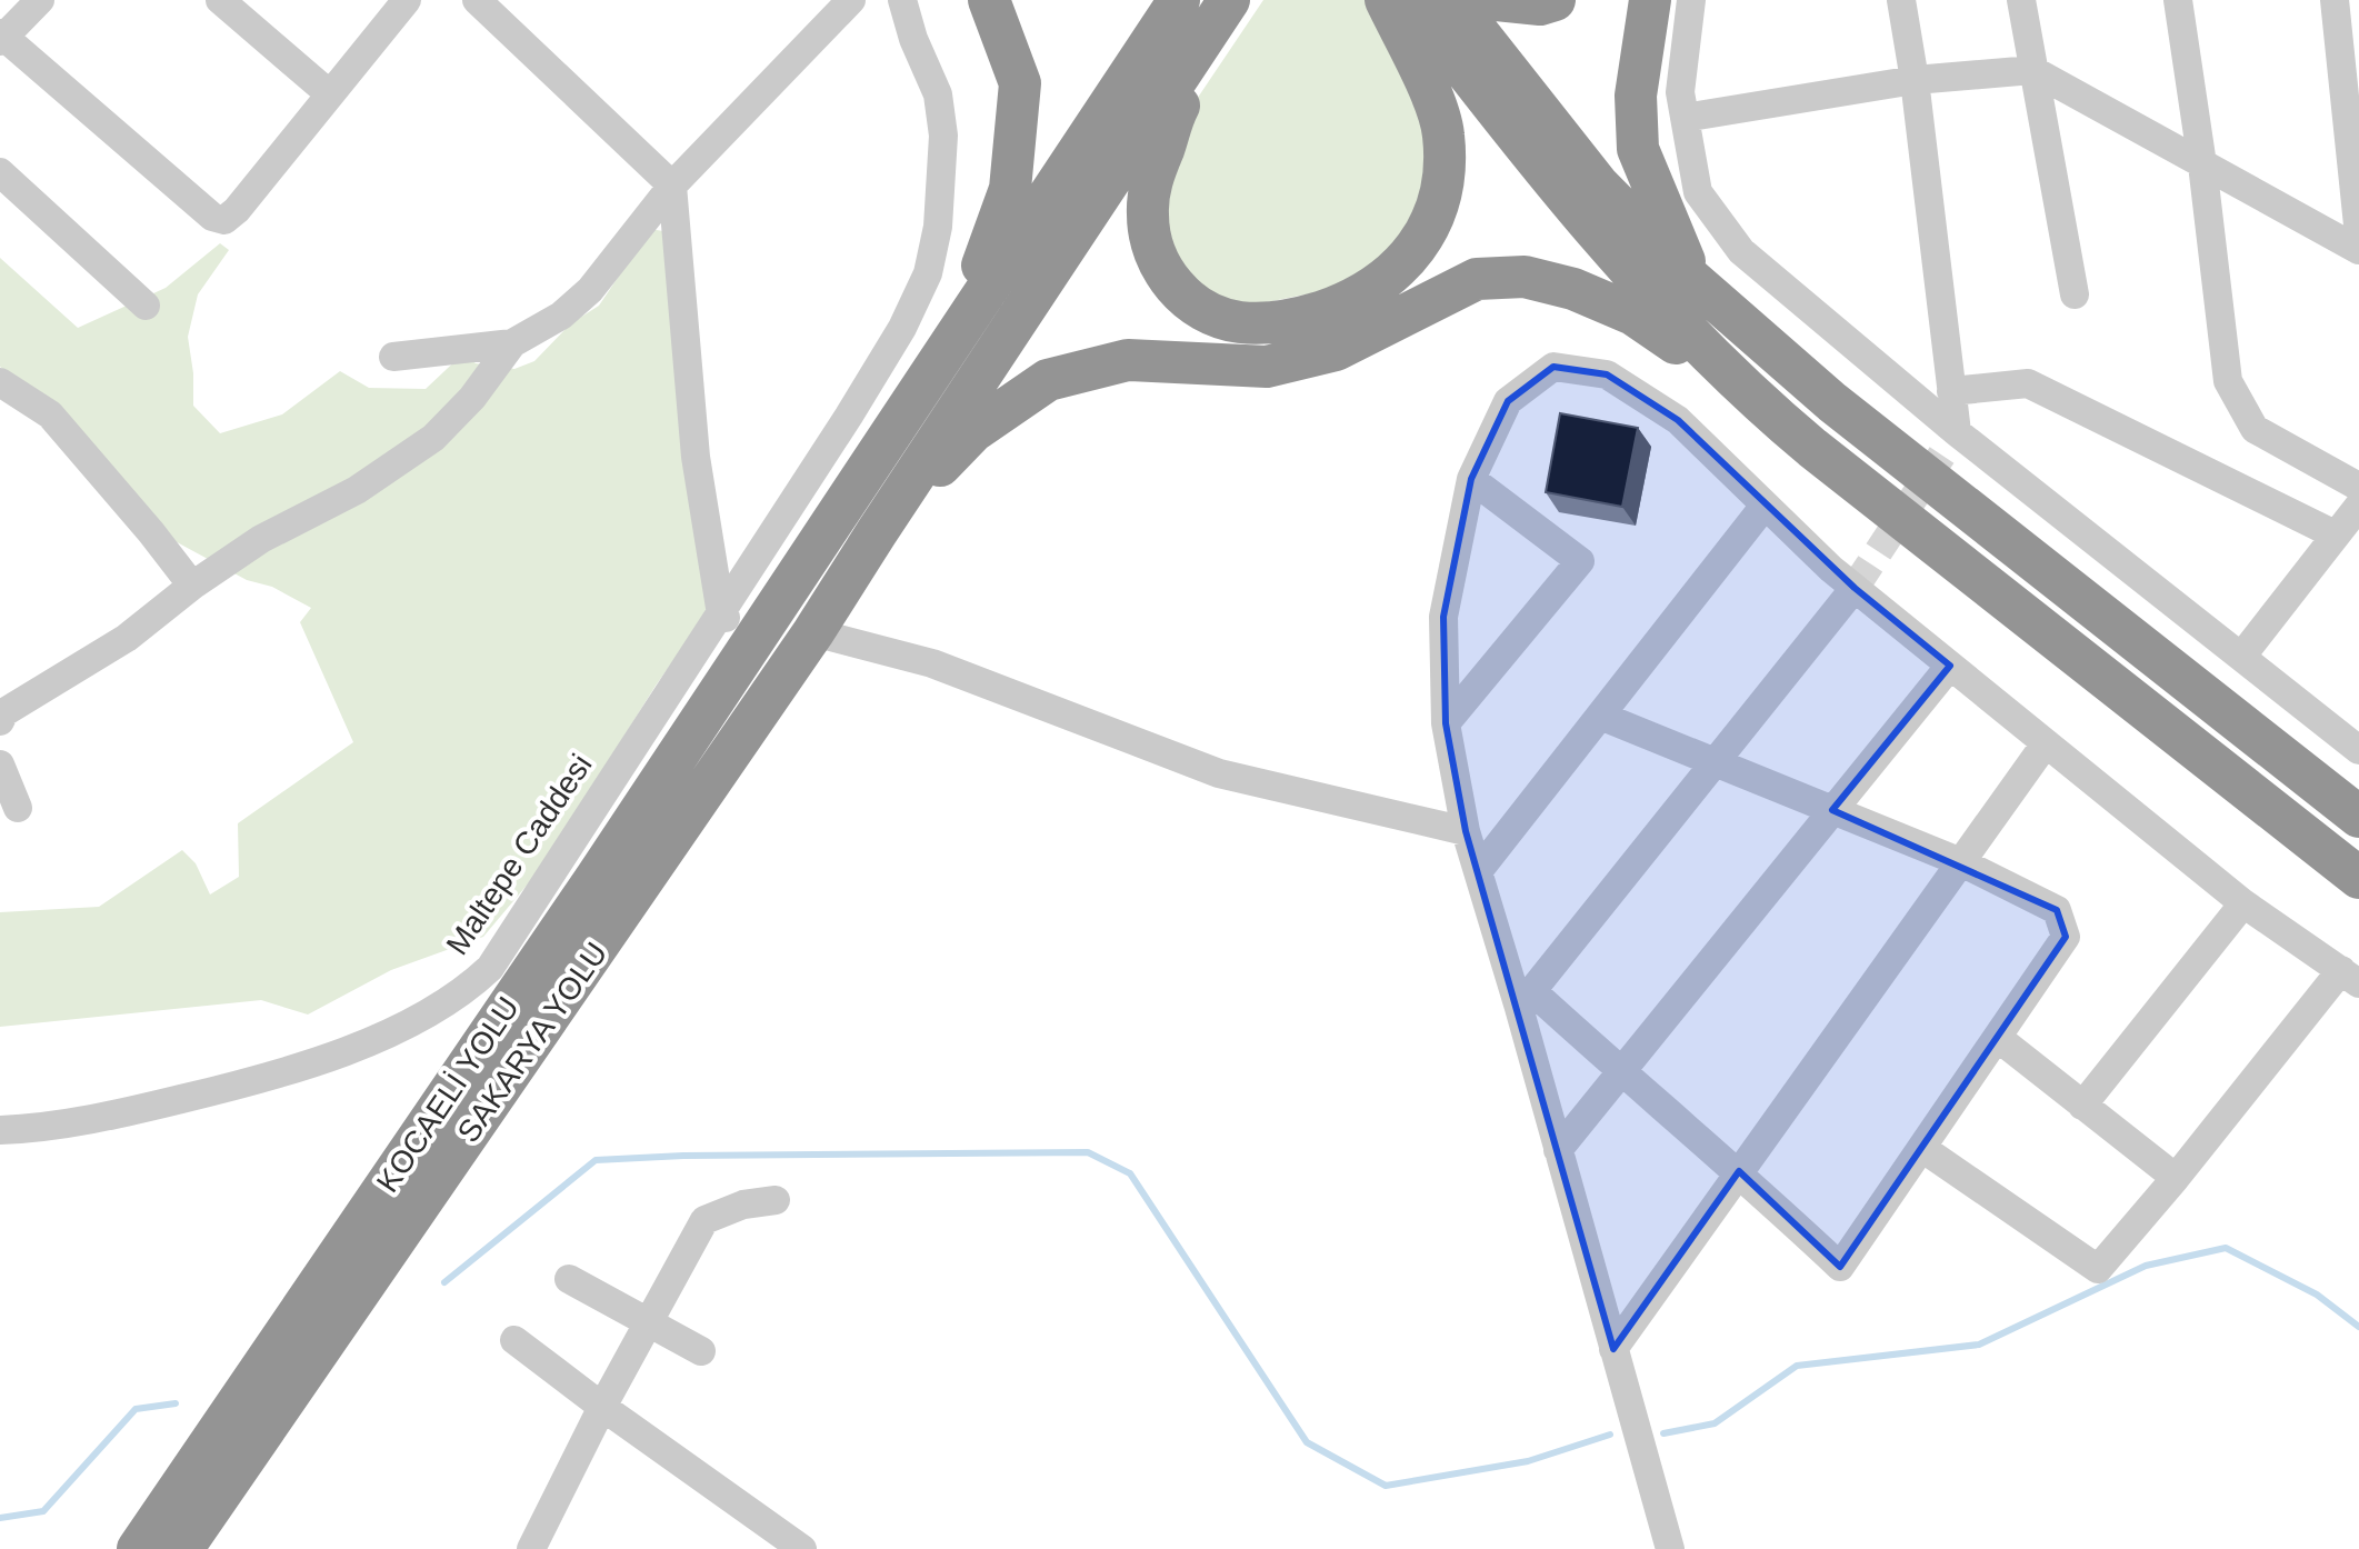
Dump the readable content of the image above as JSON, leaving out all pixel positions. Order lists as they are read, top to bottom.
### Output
{
  "streets": {
    "highway": ["SAKARYA YOLU", "KOCAELİ YOLU"],
    "street": ["Maltepe Caddesi"]
  },
  "crossings": [
    ["Maltepe Caddesi", "KOCAELİ YOLU"]
  ]
}
